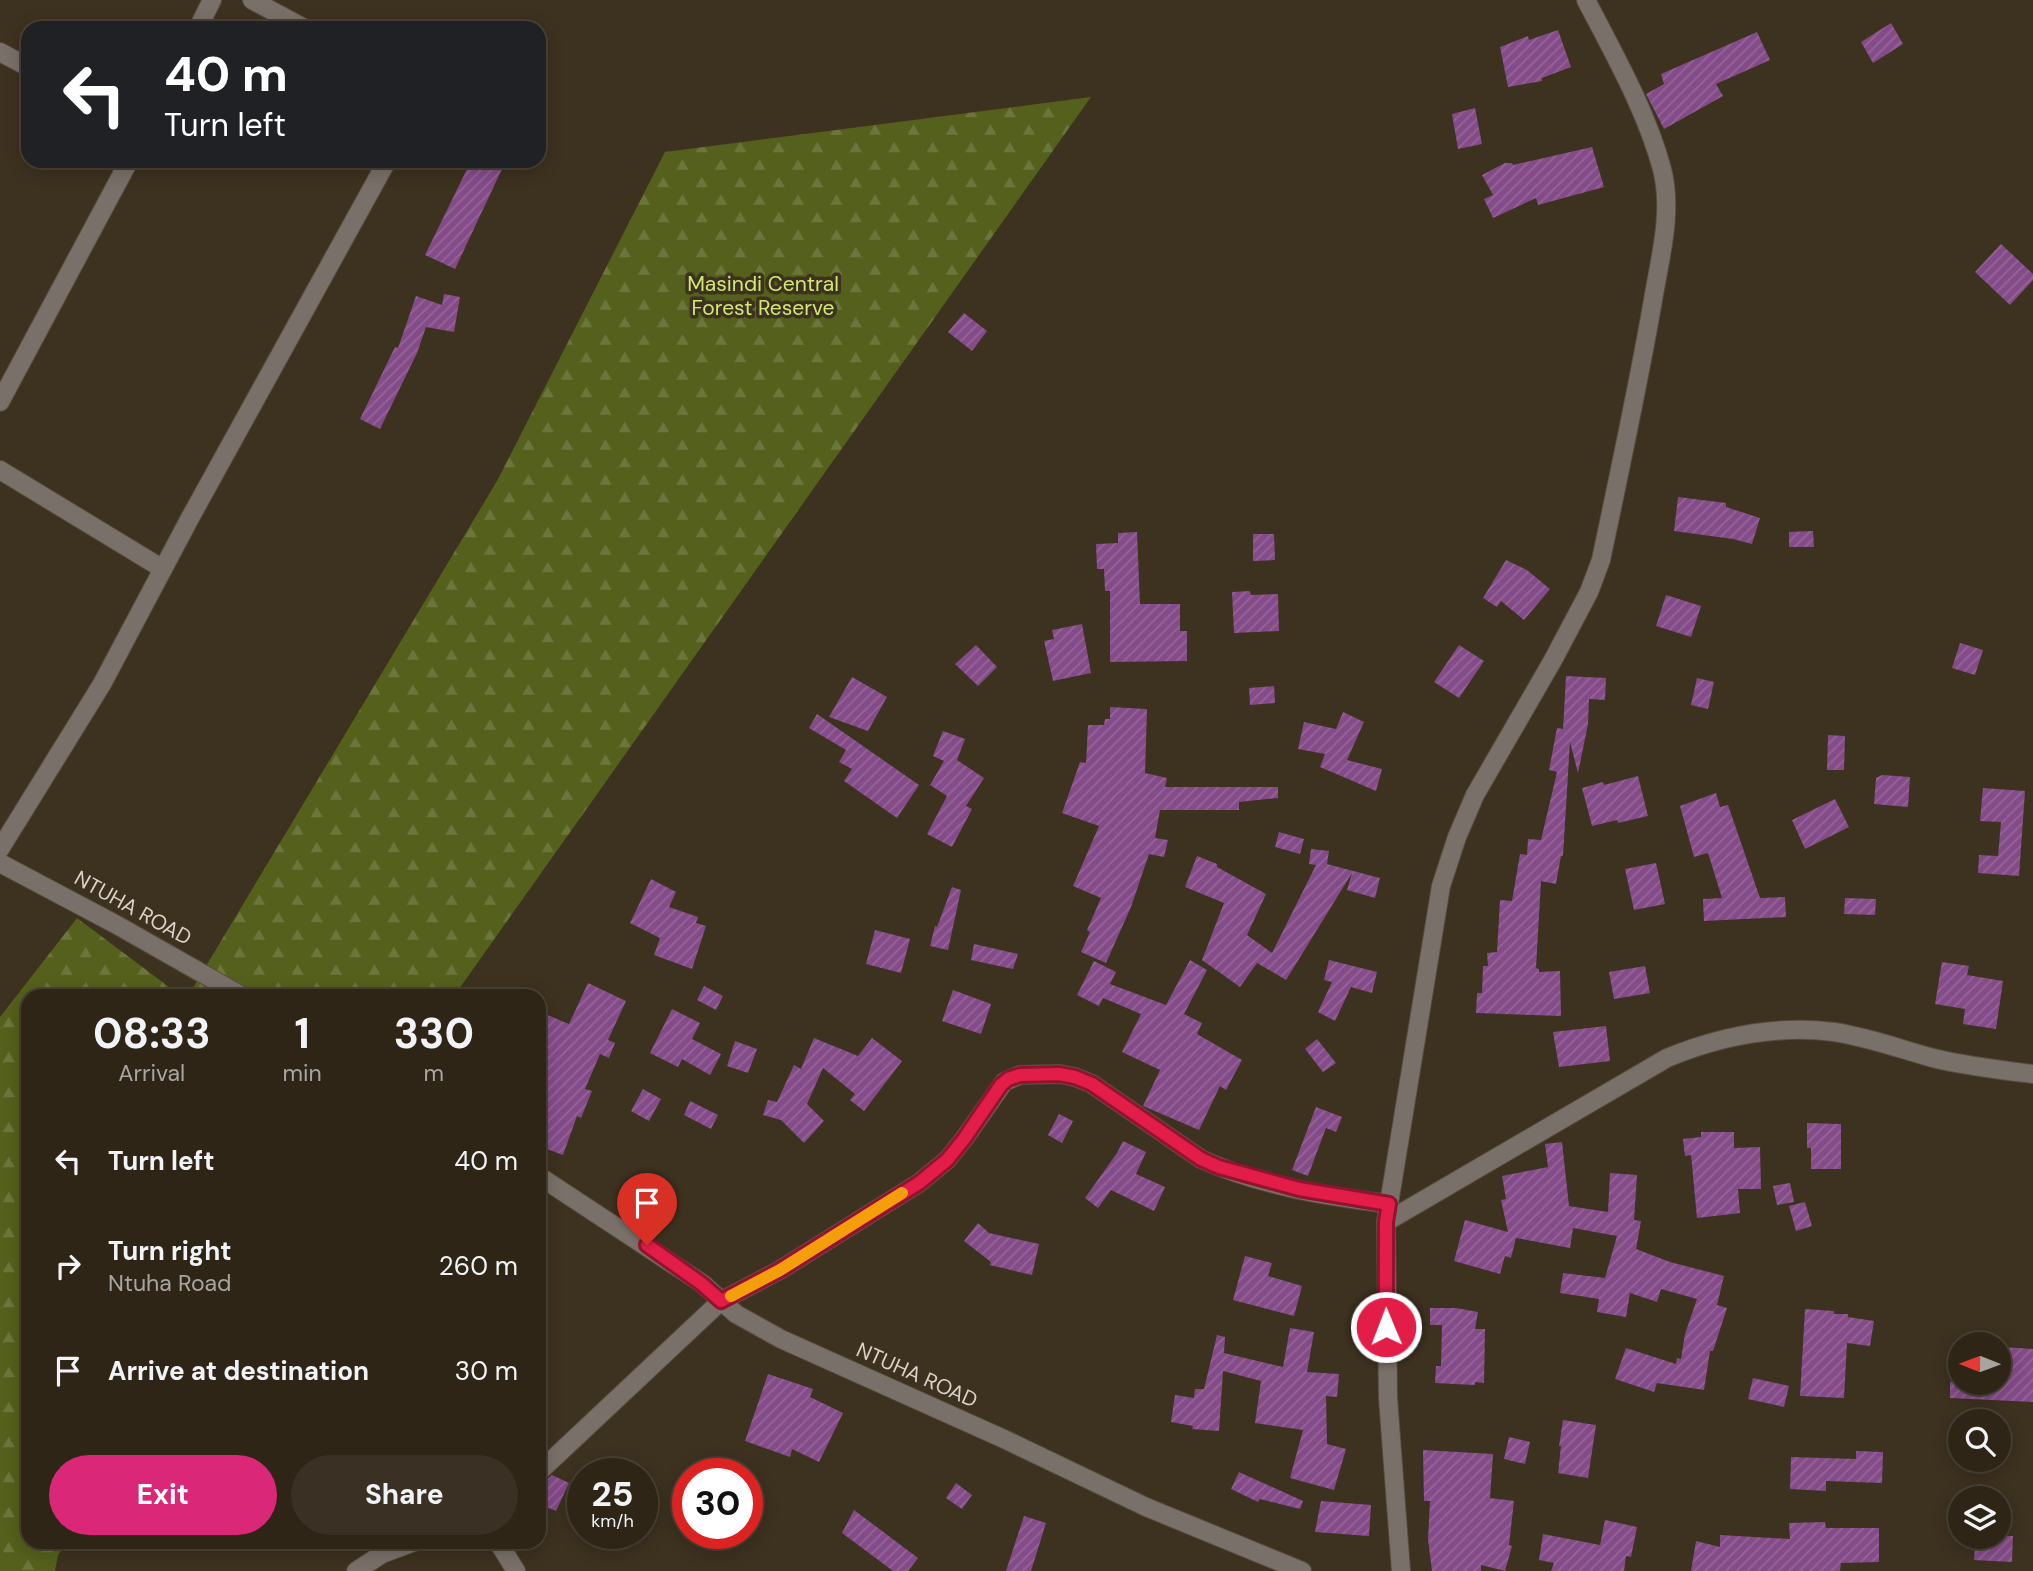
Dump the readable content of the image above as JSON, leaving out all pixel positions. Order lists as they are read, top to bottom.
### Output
{
  "streets": {
    "street": ["NTUHA ROAD"]
  },
  "parks": ["Masindi Central Forest Reserve"],
  "north": "left",
  "page": {
    "turn": ["40 m", "Turn left"],
    "eta": [
      "08:33",
      "Arrival",
      "1",
      "min",
      "330",
      "m"
    ],
    "list": [
      {
        "name": "Turn left",
        "value": "40 m"
      },
      {
        "name": "Turn right",
        "note": "Ntuha Road",
        "value": "260 m"
      },
      {
        "name": "Arrive at destination",
        "value": "30 m"
      }
    ],
    "buttons": ["Exit", "Share"],
    "speed": "25 km/h",
    "limit": "30"
  }
}
